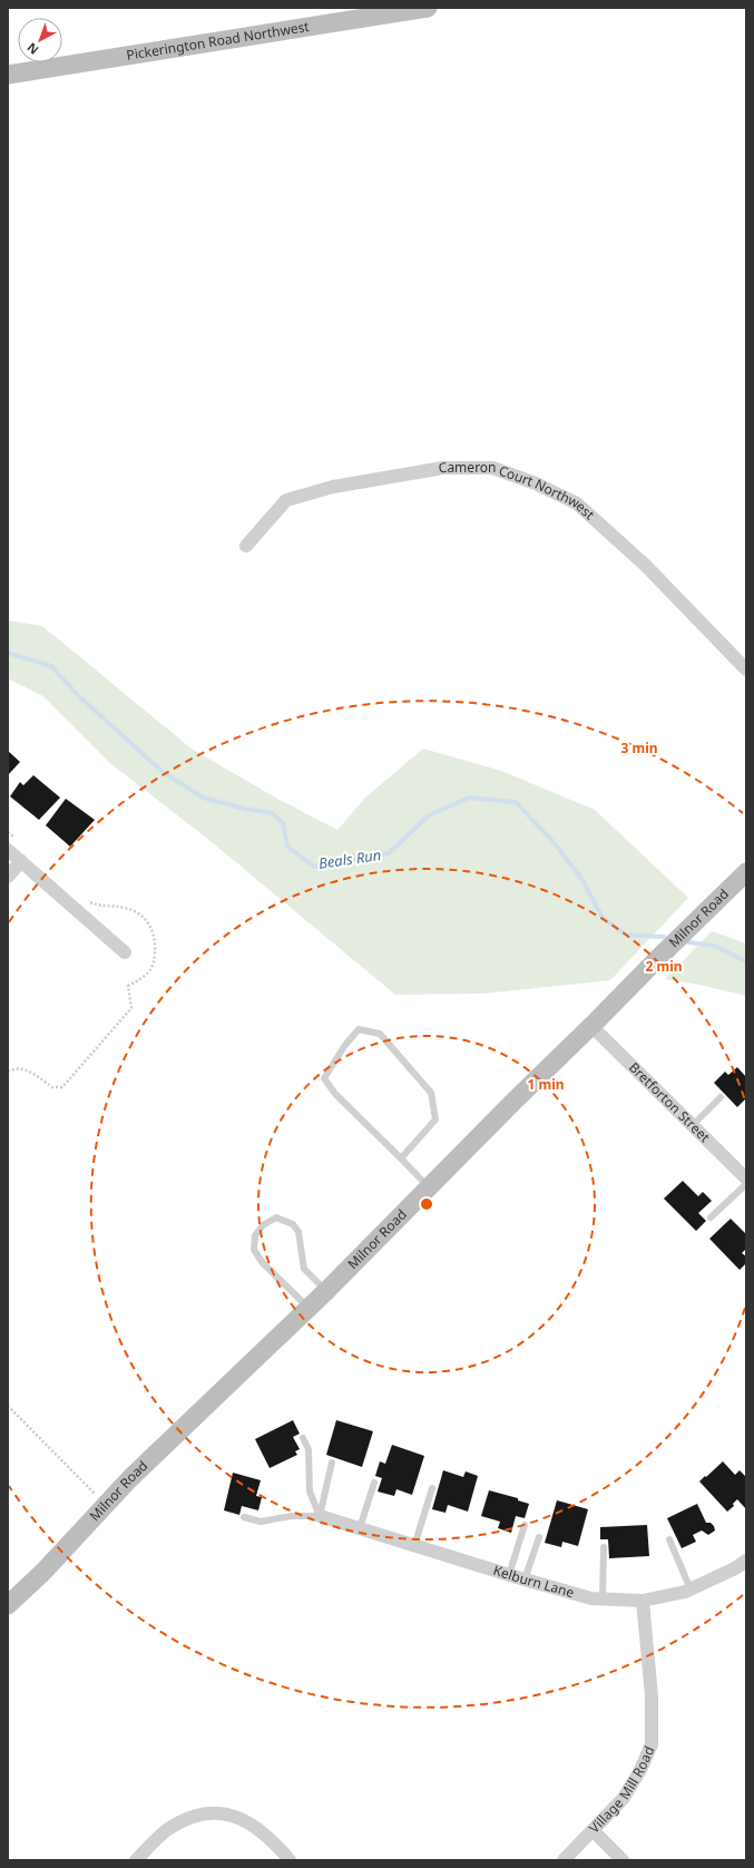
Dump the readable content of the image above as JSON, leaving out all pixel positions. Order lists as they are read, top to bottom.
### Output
{
  "streets": {
    "main road": ["Pickerington Road Northwest", "Milnor Road"],
    "street": [
      "Cameron Court Northwest",
      "Bretforton Street",
      "Kelburn Lane",
      "Village Mill Road"
    ]
  },
  "crossings": [
    ["Milnor Road", "Bretforton Street"],
    ["Kelburn Lane", "Village Mill Road"]
  ],
  "water": ["Beals Run"],
  "north": "bottom left",
  "rings": ["3 min", "2 min", "1 min"]
}
